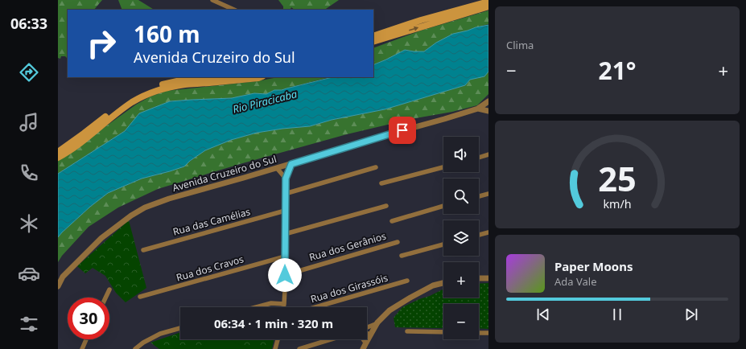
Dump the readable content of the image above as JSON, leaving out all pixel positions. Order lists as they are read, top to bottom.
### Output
{
  "streets": {
    "street": [
      "Avenida Cruzeiro do Sul",
      "Rua das Camélias",
      "Rua dos Gerânios",
      "Rua dos Cravos",
      "Rua dos Girassóis"
    ]
  },
  "water": ["Rio Piracicaba"],
  "page": {
    "tabs": "06:33",
    "tile": "Clima",
    "turn": ["160 m", "Avenida Cruzeiro do Sul"],
    "heat": ["−", "21°", "+"],
    "map_buttons": ["+", "−"],
    "song": ["Paper Moons", "Ada Vale"],
    "limit": "30",
    "trip": "06:34 · 1 min · 320 m",
    "gauge": ["25", "km/h"]
  }
}
